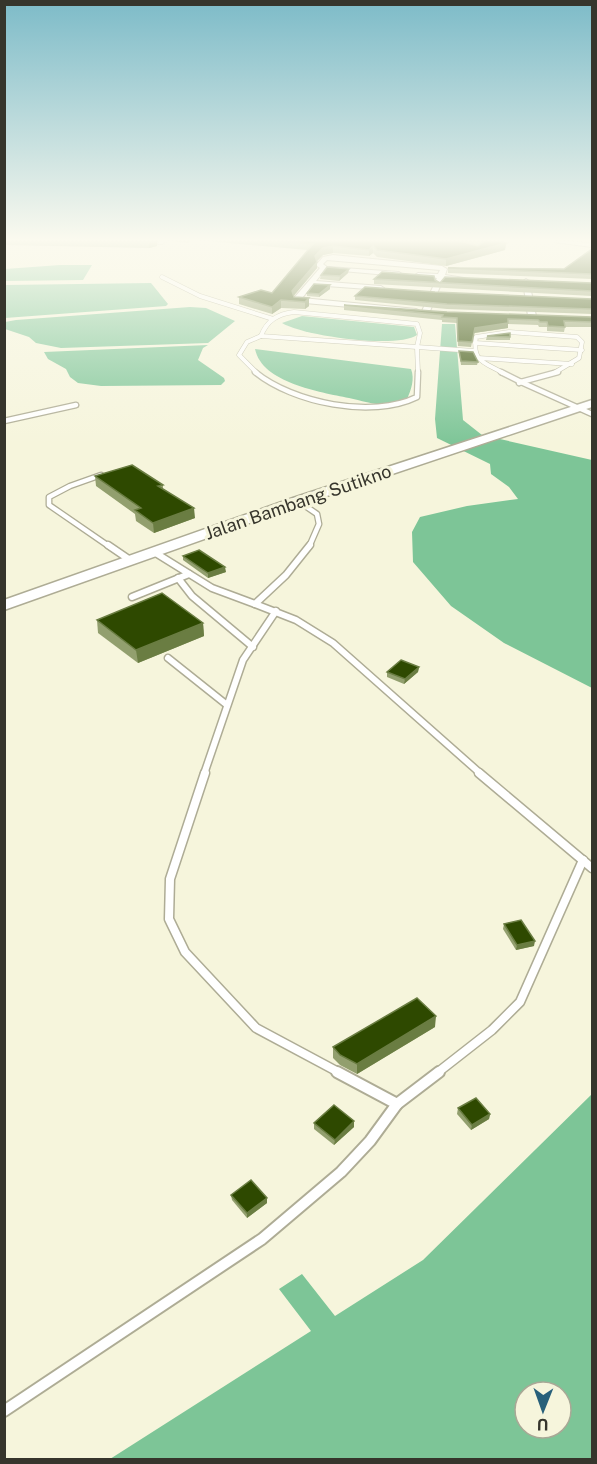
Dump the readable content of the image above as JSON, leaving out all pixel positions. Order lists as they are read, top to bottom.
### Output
{
  "streets": {
    "street": ["Jalan Bambang Sutikno"]
  },
  "north": "bottom"
}
